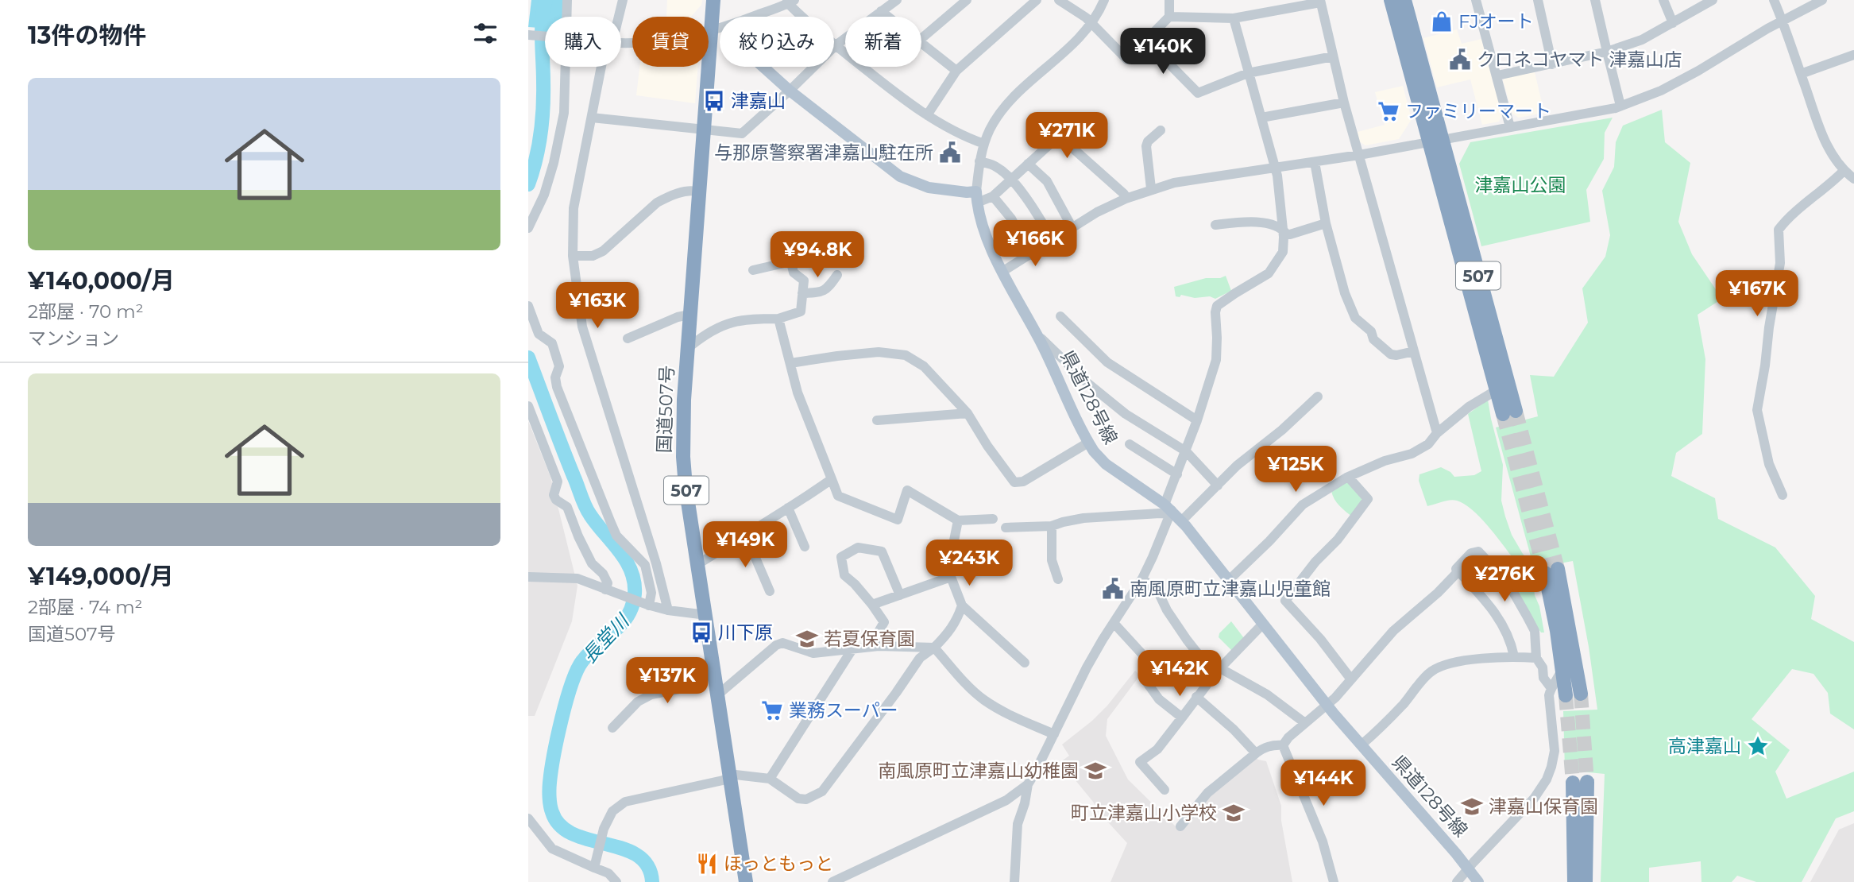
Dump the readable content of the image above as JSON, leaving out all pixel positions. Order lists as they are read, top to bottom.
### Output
{
  "streets": {
    "highway": ["507", "国道507号"],
    "main road": ["県道128号線"]
  },
  "water": ["長堂川"],
  "parks": ["津嘉山公園"],
  "places": {
    "shop": ["FJオート"],
    "public building": ["クロネコヤマト 津嘉山店", "与那原警察署津嘉山駐在所", "南風原町立津嘉山児童館"],
    "bus stop": ["津嘉山", "川下原"],
    "supermarket": ["ファミリーマート", "業務スーパー"],
    "school or university": [
      "若夏保育園",
      "南風原町立津嘉山幼稚園",
      "津嘉山保育園",
      "町立津嘉山小学校"
    ],
    "place": ["高津嘉山"],
    "restaurant": ["ほっともっと"]
  },
  "page": {
    "heading": "13件の物件",
    "chip": [
      "購入",
      "賃貸",
      "絞り込み",
      "新着"
    ],
    "price": [
      "¥140K",
      "¥271K",
      "¥166K",
      "¥94.8K",
      "¥167K",
      "¥163K",
      "¥125K",
      "¥149K",
      "¥243K",
      "¥276K",
      "¥142K",
      "¥137K",
      "¥144K"
    ],
    "list": [
      {
        "name": "¥140,000/月",
        "note": "2部屋 · 70 m² · マンション"
      },
      {
        "name": "¥149,000/月",
        "note": "2部屋 · 74 m² · 国道507号"
      }
    ]
  }
}
